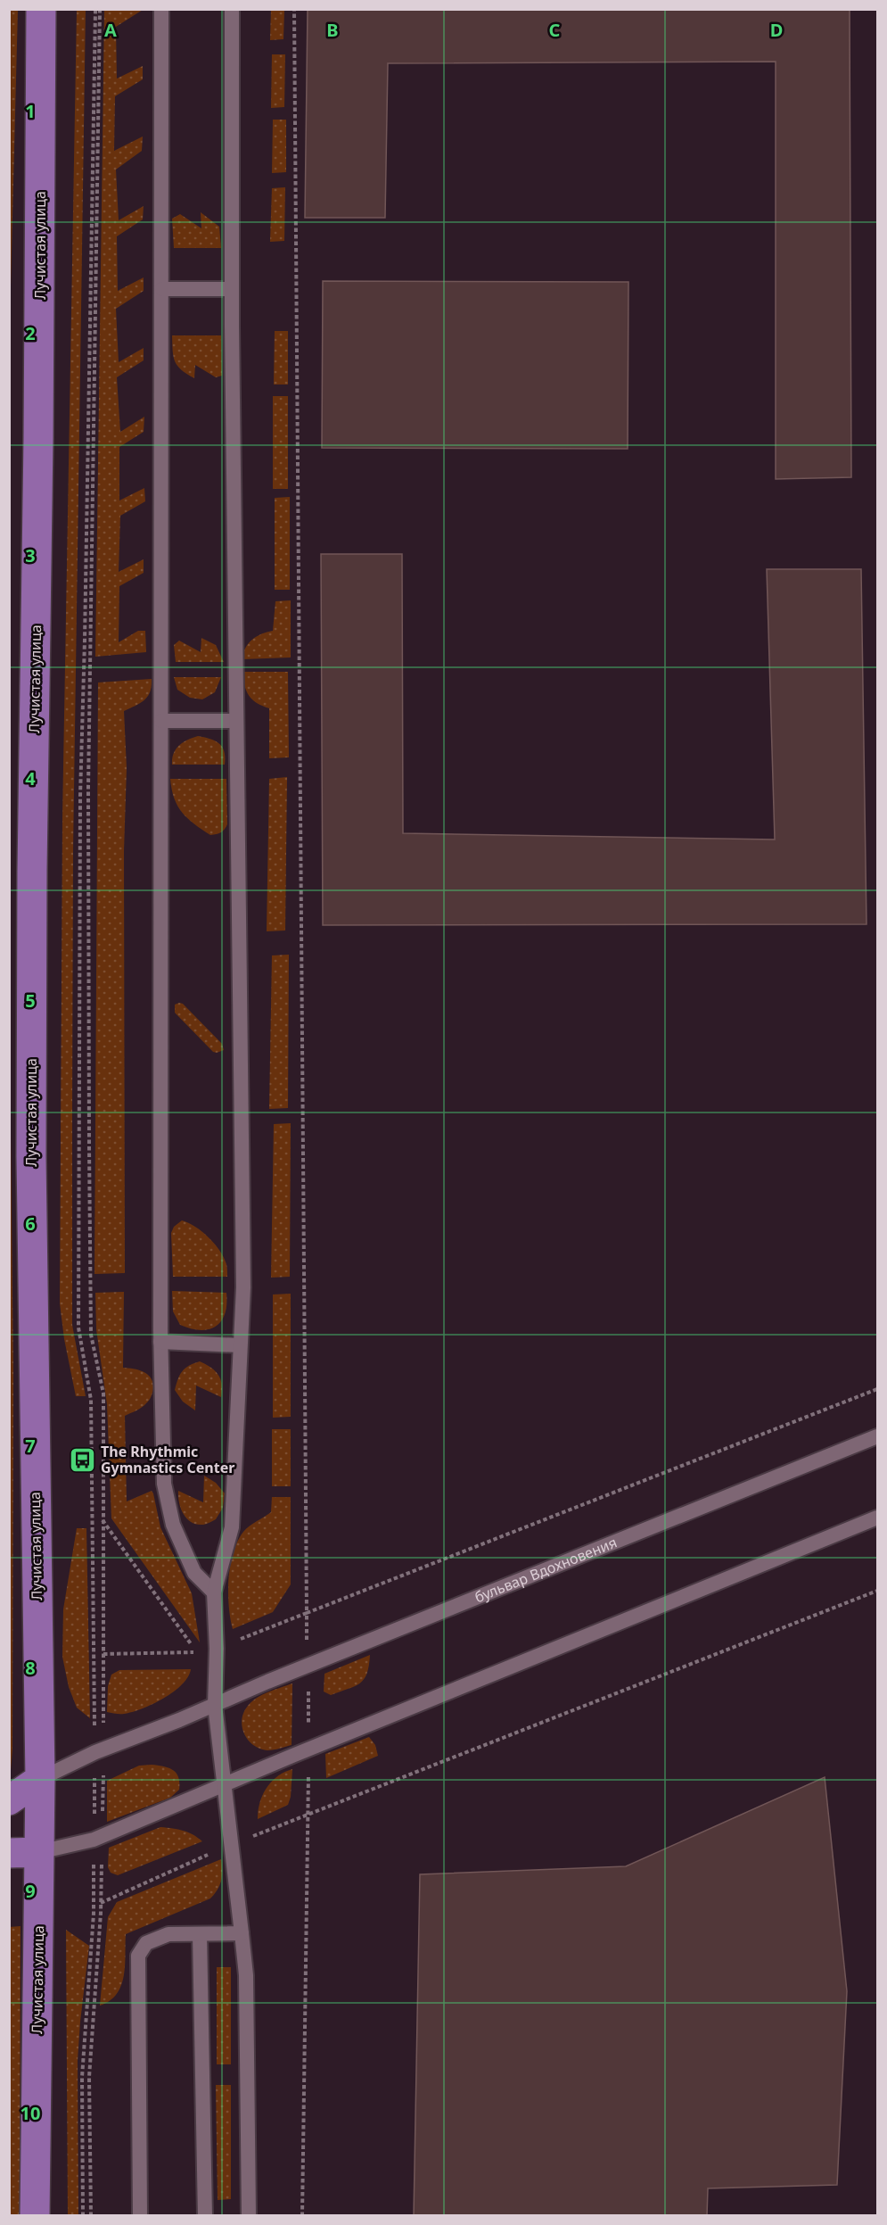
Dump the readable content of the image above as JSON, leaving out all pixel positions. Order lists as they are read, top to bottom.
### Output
{
  "streets": {
    "main road": ["Лучистая улица"],
    "lane": ["бульвар Вдохновения"]
  },
  "crossings": [
    ["Лучистая улица", "бульвар Вдохновения"]
  ],
  "places": {
    "bus stop": ["The Rhythmic Gymnastics Center"]
  },
  "grid": {
    "columns": [
      "A",
      "B",
      "C",
      "D"
    ],
    "rows": [
      "1",
      "2",
      "3",
      "4",
      "5",
      "6",
      "7",
      "8",
      "9",
      "10"
    ]
  }
}
